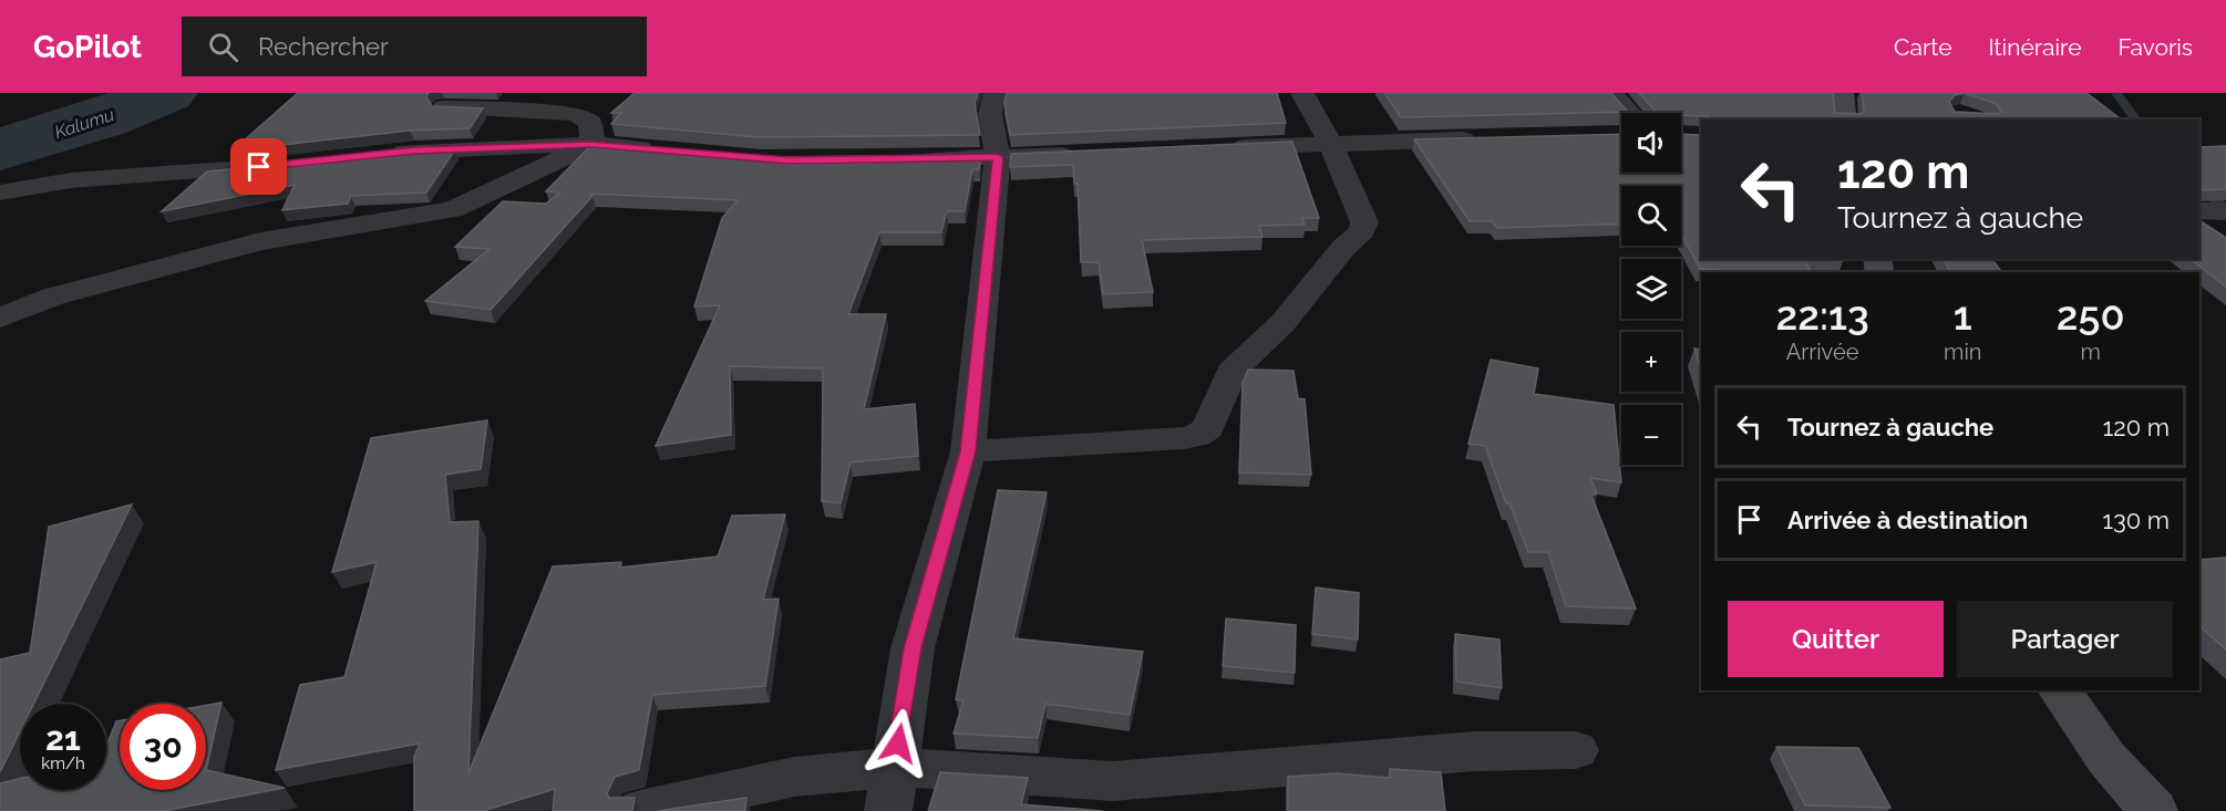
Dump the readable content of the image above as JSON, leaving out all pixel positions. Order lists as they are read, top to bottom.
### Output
{
  "water": ["Kalumu"],
  "page": {
    "header": "GoPilot",
    "search": "Rechercher",
    "nav": ["Carte", "Itinéraire", "Favoris"],
    "map_buttons": ["+", "−"],
    "turn": ["120 m", "Tournez à gauche"],
    "eta": [
      "22:13",
      "Arrivée",
      "1",
      "min",
      "250",
      "m"
    ],
    "list": [
      {
        "name": "Tournez à gauche",
        "value": "120 m"
      },
      {
        "name": "Arrivée à destination",
        "value": "130 m"
      }
    ],
    "buttons": ["Quitter", "Partager"],
    "speed": "21 km/h",
    "limit": "30"
  }
}
